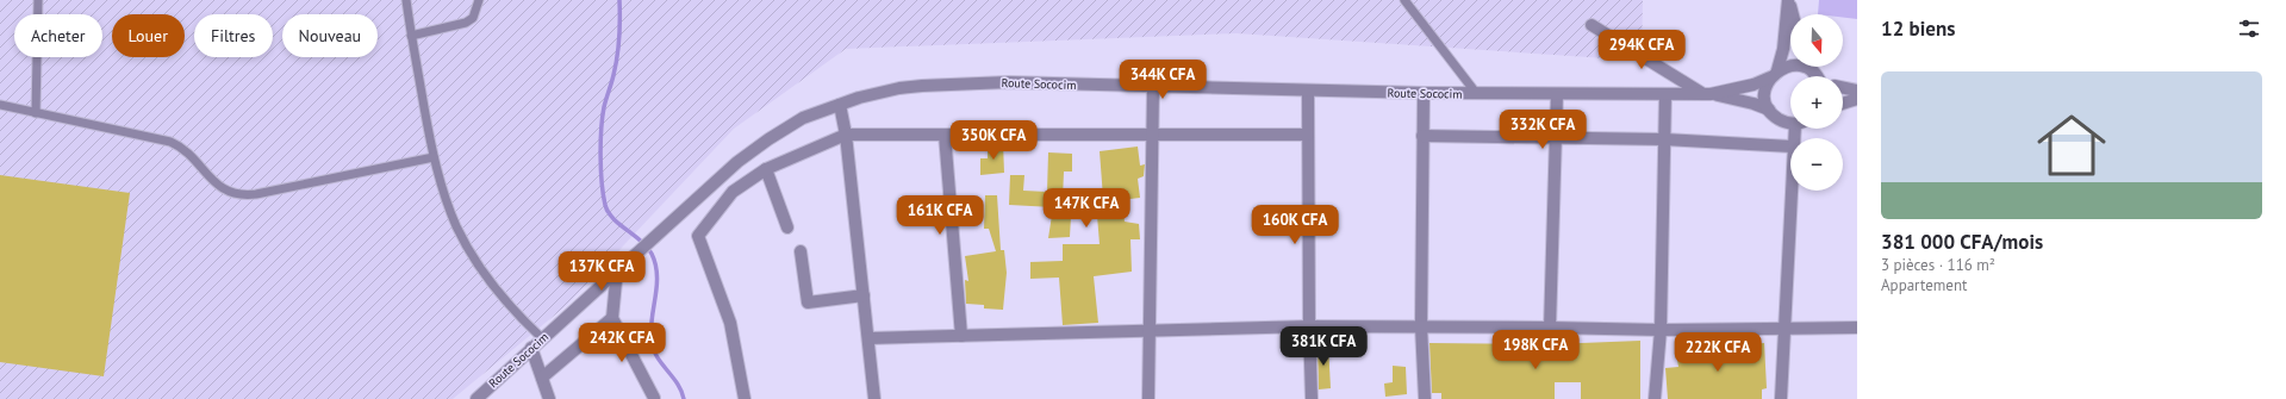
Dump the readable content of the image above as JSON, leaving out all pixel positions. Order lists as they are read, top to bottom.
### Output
{
  "streets": {
    "street": ["Route Sococim"]
  },
  "north": "bottom",
  "page": {
    "heading": "12 biens",
    "map_buttons": ["+", "−"],
    "chip": [
      "Acheter",
      "Louer",
      "Filtres",
      "Nouveau"
    ],
    "price": [
      "294K CFA",
      "344K CFA",
      "332K CFA",
      "350K CFA",
      "147K CFA",
      "161K CFA",
      "160K CFA",
      "137K CFA",
      "242K CFA",
      "381K CFA",
      "198K CFA",
      "222K CFA"
    ],
    "list": [
      {
        "name": "381 000 CFA/mois",
        "note": "3 pièces · 116 m² · Appartement"
      }
    ]
  }
}
